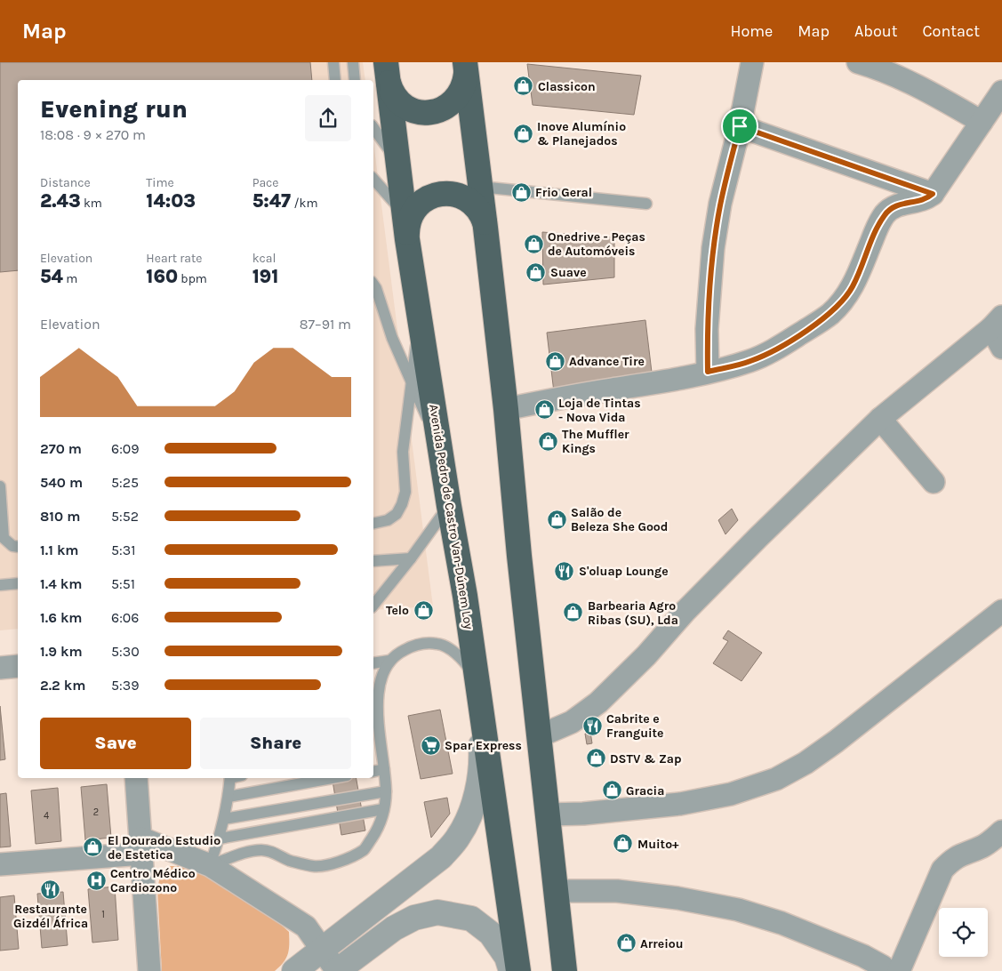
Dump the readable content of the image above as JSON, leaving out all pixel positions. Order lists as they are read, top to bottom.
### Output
{
  "streets": {
    "highway": ["Avenida Pedro de Castro Van-Dúnem Loy"]
  },
  "places": {
    "shop": [
      "Classicon",
      "Inove Alumínio & Planejados",
      "Frio Geral",
      "Onedrive - Peças de Automóveis",
      "Suave",
      "Advance Tire",
      "Loja de Tintas - Nova Vida",
      "The Muffler Kings",
      "Salão de Beleza She Good",
      "Telo",
      "Barbearia Agro Ribas (SU), Lda",
      "DSTV & Zap",
      "Gracia",
      "Muito+",
      "El Dourado Estudio de Estetica",
      "Arreiou"
    ],
    "restaurant": ["S'oluap Lounge", "Cabrite e Franguite", "Restaurante Gizdél África"],
    "supermarket": ["Spar Express"],
    "hospital": ["Centro Médico Cardiozono"]
  },
  "house_numbers": ["2", "4", "1"],
  "page": {
    "header": "Map",
    "nav": [
      "Home",
      "Map",
      "About",
      "Contact"
    ],
    "heading": ["Evening run", "18:08 · 9 × 270 m"],
    "stats": [
      ["Distance", "2.43 km"],
      ["Time", "14:03"],
      ["Pace", "5:47 /km"],
      ["Elevation", "54 m"],
      ["Heart rate", "160 bpm"],
      ["kcal", "191"]
    ],
    "chart": ["Elevation", "87–91 m"],
    "list": [
      {
        "name": "270 m",
        "note": "6:09"
      },
      {
        "name": "540 m",
        "note": "5:25"
      },
      {
        "name": "810 m",
        "note": "5:52"
      },
      {
        "name": "1.1 km",
        "note": "5:31"
      },
      {
        "name": "1.4 km",
        "note": "5:51"
      },
      {
        "name": "1.6 km",
        "note": "6:06"
      },
      {
        "name": "1.9 km",
        "note": "5:30"
      },
      {
        "name": "2.2 km",
        "note": "5:39"
      }
    ],
    "buttons": ["Save", "Share"]
  }
}
